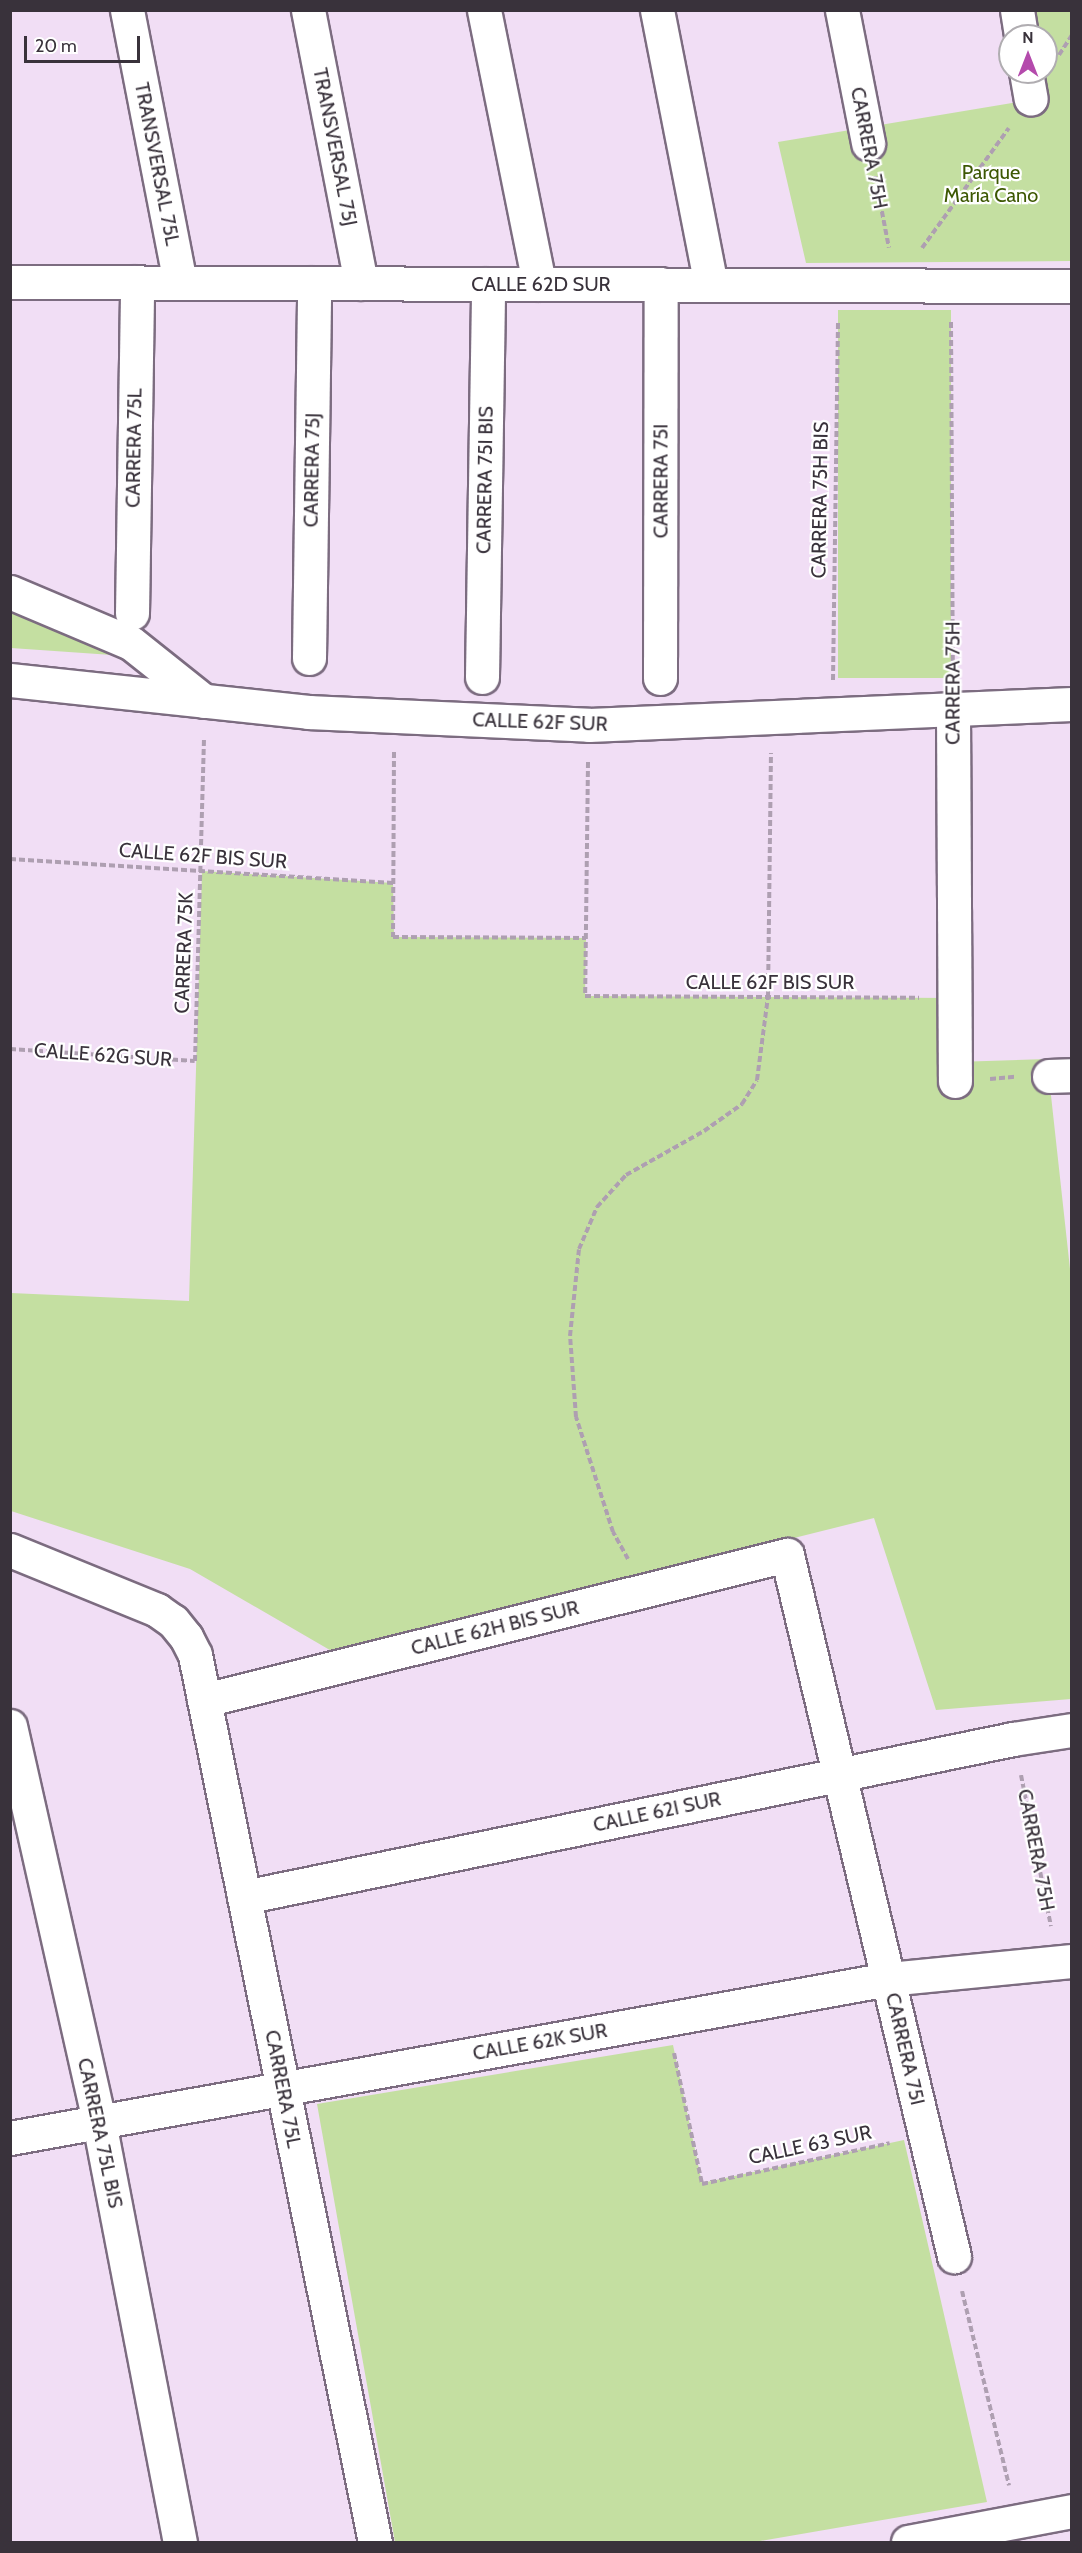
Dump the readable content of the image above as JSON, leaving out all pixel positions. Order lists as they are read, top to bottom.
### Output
{
  "streets": {
    "street": [
      "TRANSVERSAL 75J",
      "CARRERA 75H",
      "TRANSVERSAL 75L",
      "CALLE 62D SUR",
      "CARRERA 75L",
      "CARRERA 75J",
      "CARRERA 75I BIS",
      "CARRERA 75I",
      "CALLE 62F SUR",
      "CALLE 62H BIS SUR",
      "CALLE 62I SUR",
      "CALLE 62K SUR",
      "CARRERA 75L BIS"
    ],
    "path": [
      "CARRERA 75H BIS",
      "CALLE 62F BIS SUR",
      "CARRERA 75K",
      "CALLE 62G SUR",
      "CALLE 63 SUR"
    ]
  },
  "crossings": [
    ["TRANSVERSAL 75J", "CALLE 62D SUR"],
    ["CARRERA 75H", "CALLE 62D SUR"],
    ["CARRERA 75H", "CALLE 62F SUR"],
    ["CARRERA 75H", "CALLE 62F BIS SUR"],
    ["CARRERA 75H", "CALLE 62I SUR"],
    ["CARRERA 75H", "CALLE 62K SUR"],
    ["TRANSVERSAL 75L", "CALLE 62D SUR"],
    ["CALLE 62D SUR", "CARRERA 75L"],
    ["CALLE 62D SUR", "CARRERA 75J"],
    ["CALLE 62D SUR", "CARRERA 75I BIS"],
    ["CALLE 62D SUR", "CARRERA 75I"],
    ["CALLE 62D SUR", "CARRERA 75H BIS"],
    ["CARRERA 75L", "CALLE 62H BIS SUR"],
    ["CARRERA 75L", "CALLE 62I SUR"],
    ["CARRERA 75L", "CALLE 62K SUR"],
    ["CARRERA 75I", "CALLE 62H BIS SUR"],
    ["CARRERA 75I", "CALLE 62I SUR"],
    ["CARRERA 75I", "CALLE 62K SUR"],
    ["CARRERA 75I", "CALLE 63 SUR"],
    ["CARRERA 75H BIS", "CALLE 62F SUR"],
    ["CALLE 62F SUR", "CARRERA 75K"],
    ["CALLE 62F BIS SUR", "CARRERA 75K"],
    ["CARRERA 75K", "CALLE 62G SUR"],
    ["CALLE 62K SUR", "CARRERA 75L BIS"],
    ["CALLE 62K SUR", "CALLE 63 SUR"]
  ],
  "parks": ["Parque María Cano"],
  "scale_bar": "20 m",
  "north": "top"
}
